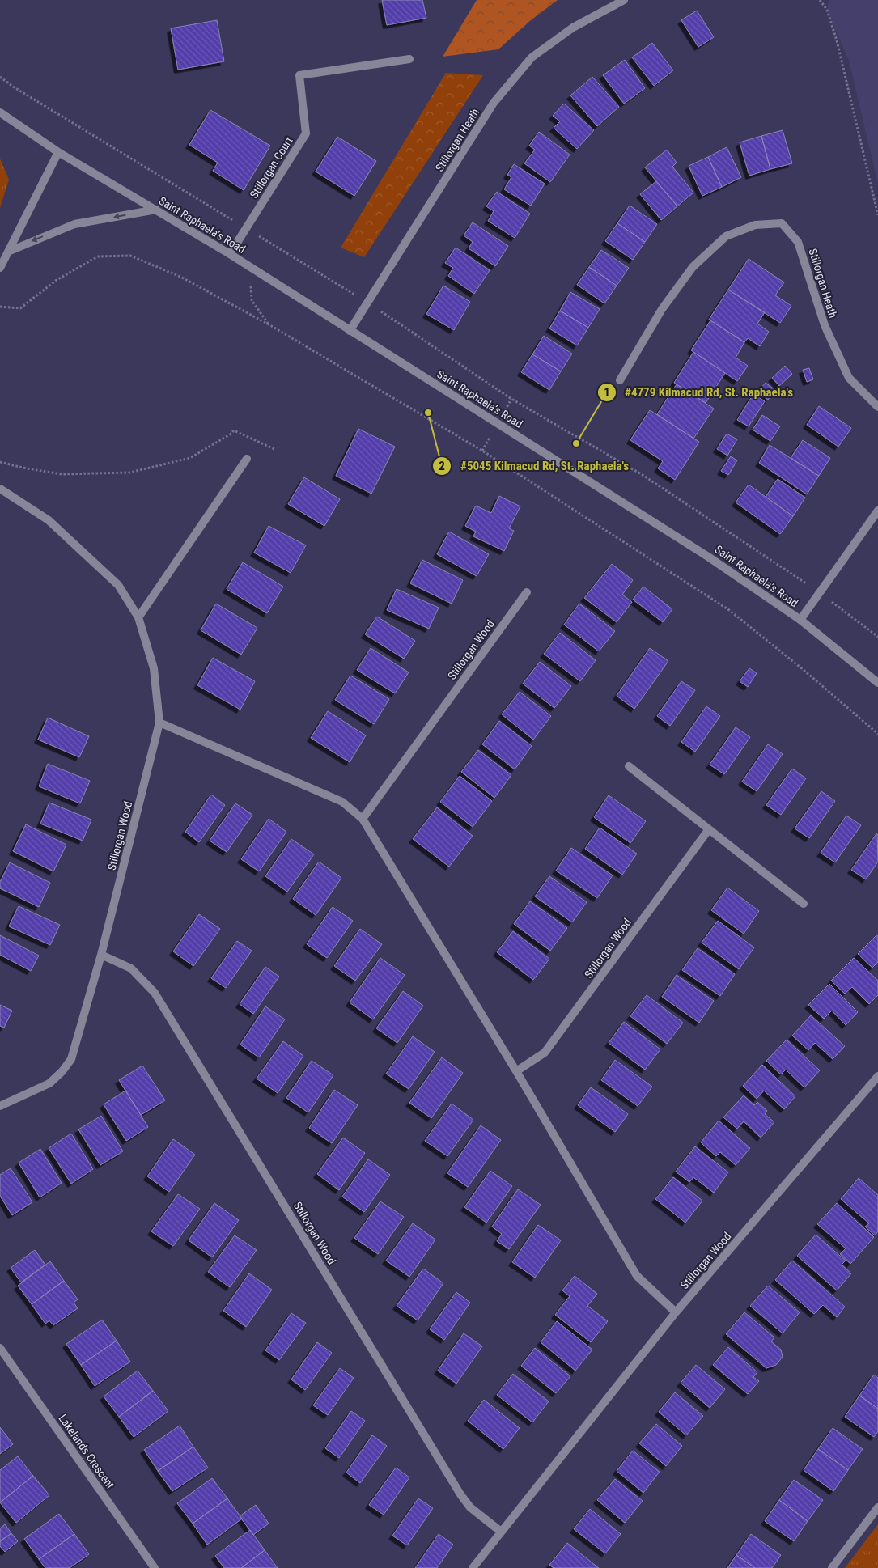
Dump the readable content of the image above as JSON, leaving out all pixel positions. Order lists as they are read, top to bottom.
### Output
{
  "streets": {
    "street": [
      "Stillorgan Heath",
      "Stillorgan Court",
      "Saint Raphaela’s Road",
      "Stillorgan Wood",
      "Lakelands Crescent"
    ]
  },
  "crossings": [
    ["Stillorgan Heath", "Saint Raphaela’s Road"],
    ["Stillorgan Court", "Saint Raphaela’s Road"]
  ],
  "places": ["#5045 Kilmacud Rd, St. Raphaela's", "#4779 Kilmacud Rd, St. Raphaela's"]
}
